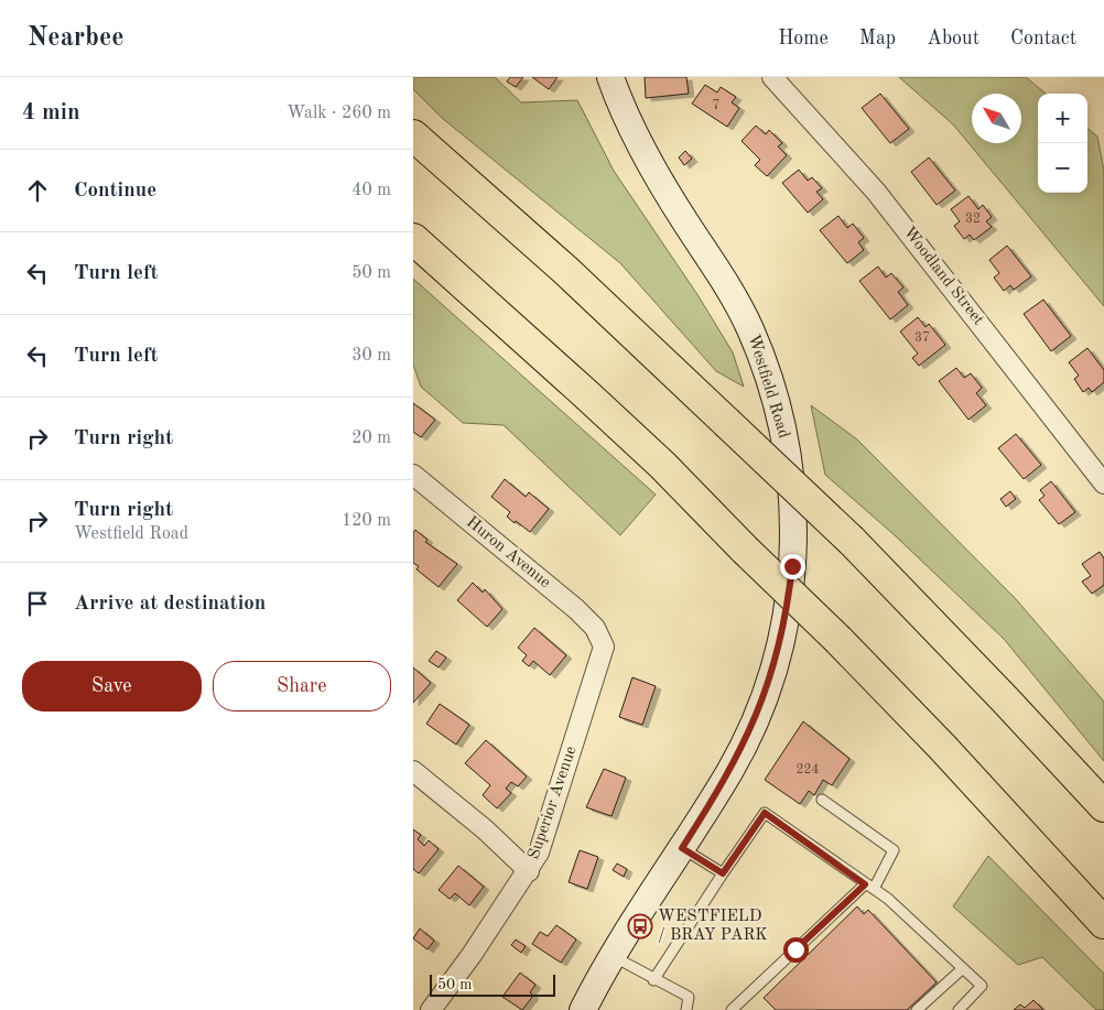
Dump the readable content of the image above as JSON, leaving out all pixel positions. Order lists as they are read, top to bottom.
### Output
{
  "streets": {
    "main road": ["Westfield Road"],
    "street": ["Woodland Street", "Huron Avenue", "Superior Avenue"]
  },
  "crossings": [
    ["Huron Avenue", "Superior Avenue"]
  ],
  "places": {
    "bus stop": ["WESTFIELD / BRAY PARK"]
  },
  "house_numbers": [
    "7",
    "32",
    "37",
    "224"
  ],
  "scale_bar": "50 m",
  "north": "top left",
  "page": {
    "header": "Nearbee",
    "nav": [
      "Home",
      "Map",
      "About",
      "Contact"
    ],
    "heading": ["4 min", "Walk · 260 m"],
    "map_buttons": ["+", "−"],
    "list": [
      ["Continue", "40 m"],
      ["Turn left", "50 m"],
      ["Turn left", "30 m"],
      ["Turn right", "20 m"],
      ["Turn right", "Westfield Road", "120 m"],
      "Arrive at destination"
    ],
    "buttons": ["Save", "Share"],
    "scale": "50 m"
  }
}
